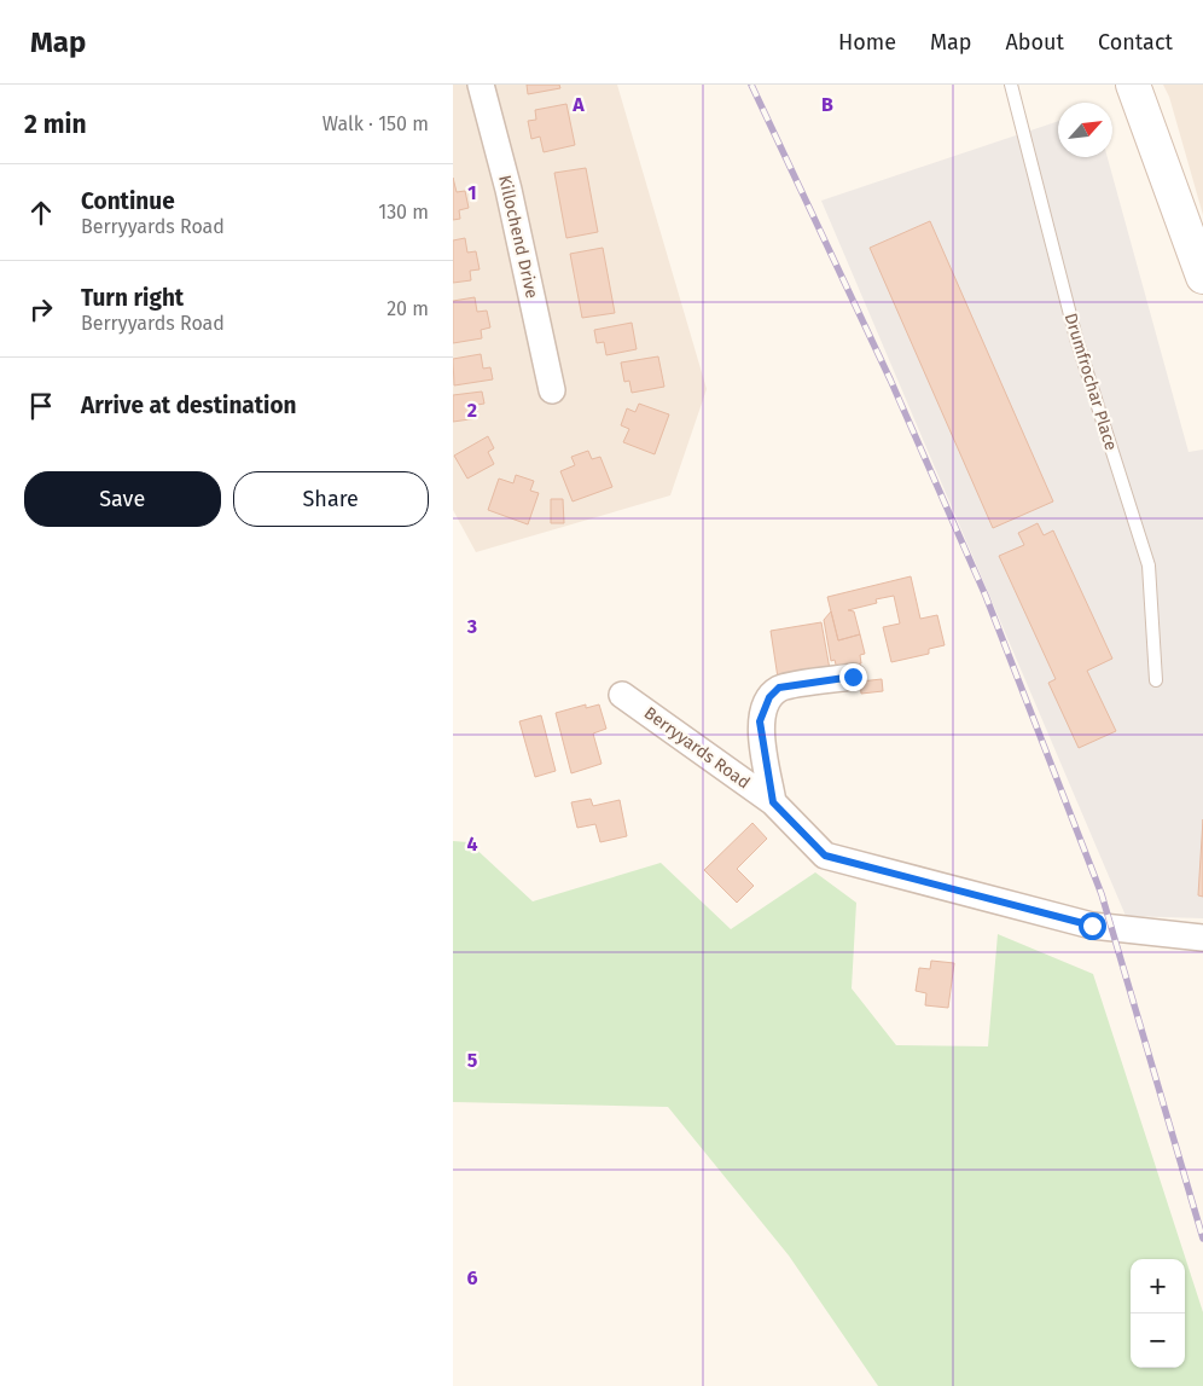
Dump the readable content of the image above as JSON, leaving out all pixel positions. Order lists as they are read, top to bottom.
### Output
{
  "streets": {
    "street": ["Killochend Drive", "Berryyards Road"],
    "lane": ["Drumfrochar Place"]
  },
  "north": "top right",
  "page": {
    "header": "Map",
    "nav": [
      "Home",
      "Map",
      "About",
      "Contact"
    ],
    "heading": ["2 min", "Walk · 150 m"],
    "list": [
      ["Continue", "Berryyards Road", "130 m"],
      ["Turn right", "Berryyards Road", "20 m"],
      "Arrive at destination"
    ],
    "buttons": ["Save", "Share"],
    "map_buttons": ["+", "−"]
  },
  "grid": {
    "columns": ["A", "B"],
    "rows": [
      "1",
      "2",
      "3",
      "4",
      "5",
      "6"
    ]
  }
}
